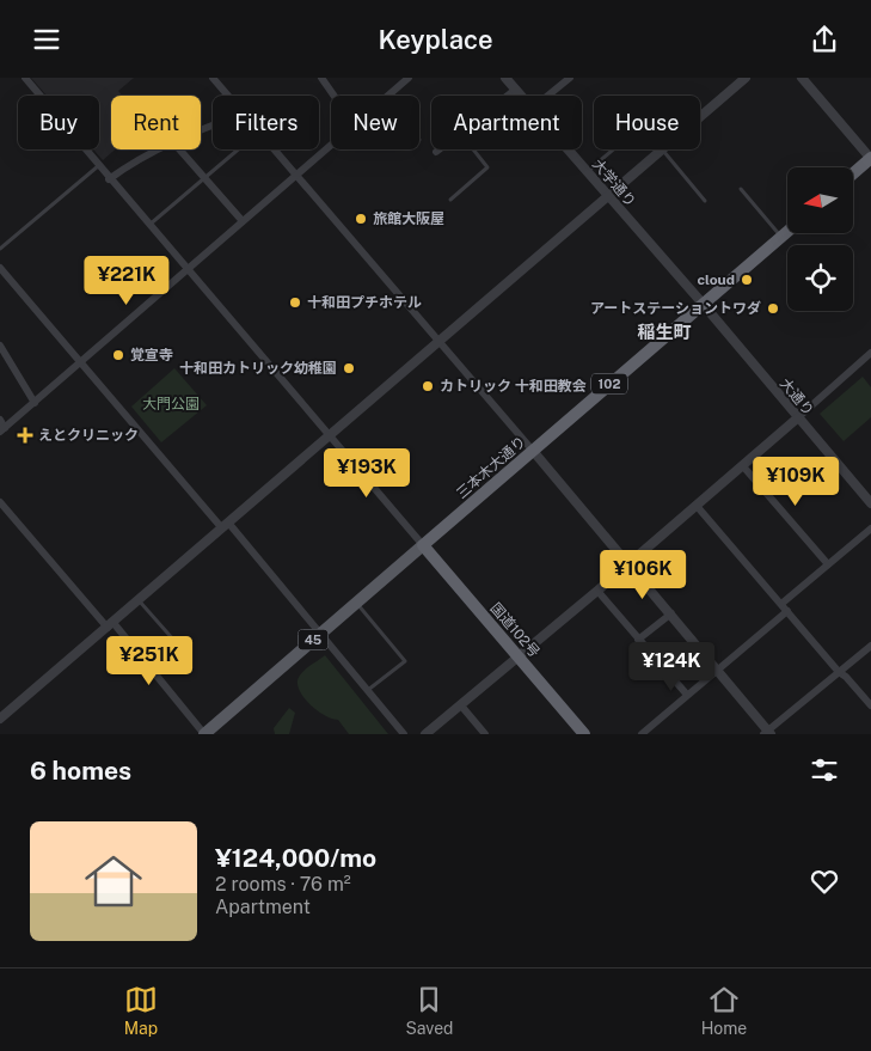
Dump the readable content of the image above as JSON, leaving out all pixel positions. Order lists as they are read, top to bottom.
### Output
{
  "streets": {
    "highway": ["102", "三本木大通り", "国道102号"],
    "main road": ["45"],
    "street": ["大学通り", "大通り"]
  },
  "crossings": [
    ["大学通り", "大通り"],
    ["大学通り", "三本木大通り"],
    ["大通り", "三本木大通り"],
    ["三本木大通り", "国道102号"]
  ],
  "districts": ["稲生町"],
  "parks": ["大門公園"],
  "places": {
    "other": [
      "旅館大阪屋",
      "cloud",
      "十和田プチホテル",
      "アートステーショントワダ",
      "覚宣寺",
      "十和田カトリック幼稚園",
      "カトリック 十和田教会"
    ],
    "health": ["えとクリニック"]
  },
  "north": "left",
  "page": {
    "header": "Keyplace",
    "chip": [
      "Buy",
      "Rent",
      "Filters",
      "New",
      "Apartment",
      "House"
    ],
    "price": [
      "¥221K",
      "¥193K",
      "¥109K",
      "¥106K",
      "¥251K",
      "¥124K"
    ],
    "heading": "6 homes",
    "list": [
      {
        "name": "¥124,000/mo",
        "note": "2 rooms · 76 m² · Apartment"
      }
    ],
    "tabs": ["Map", "Saved", "Home"]
  }
}
